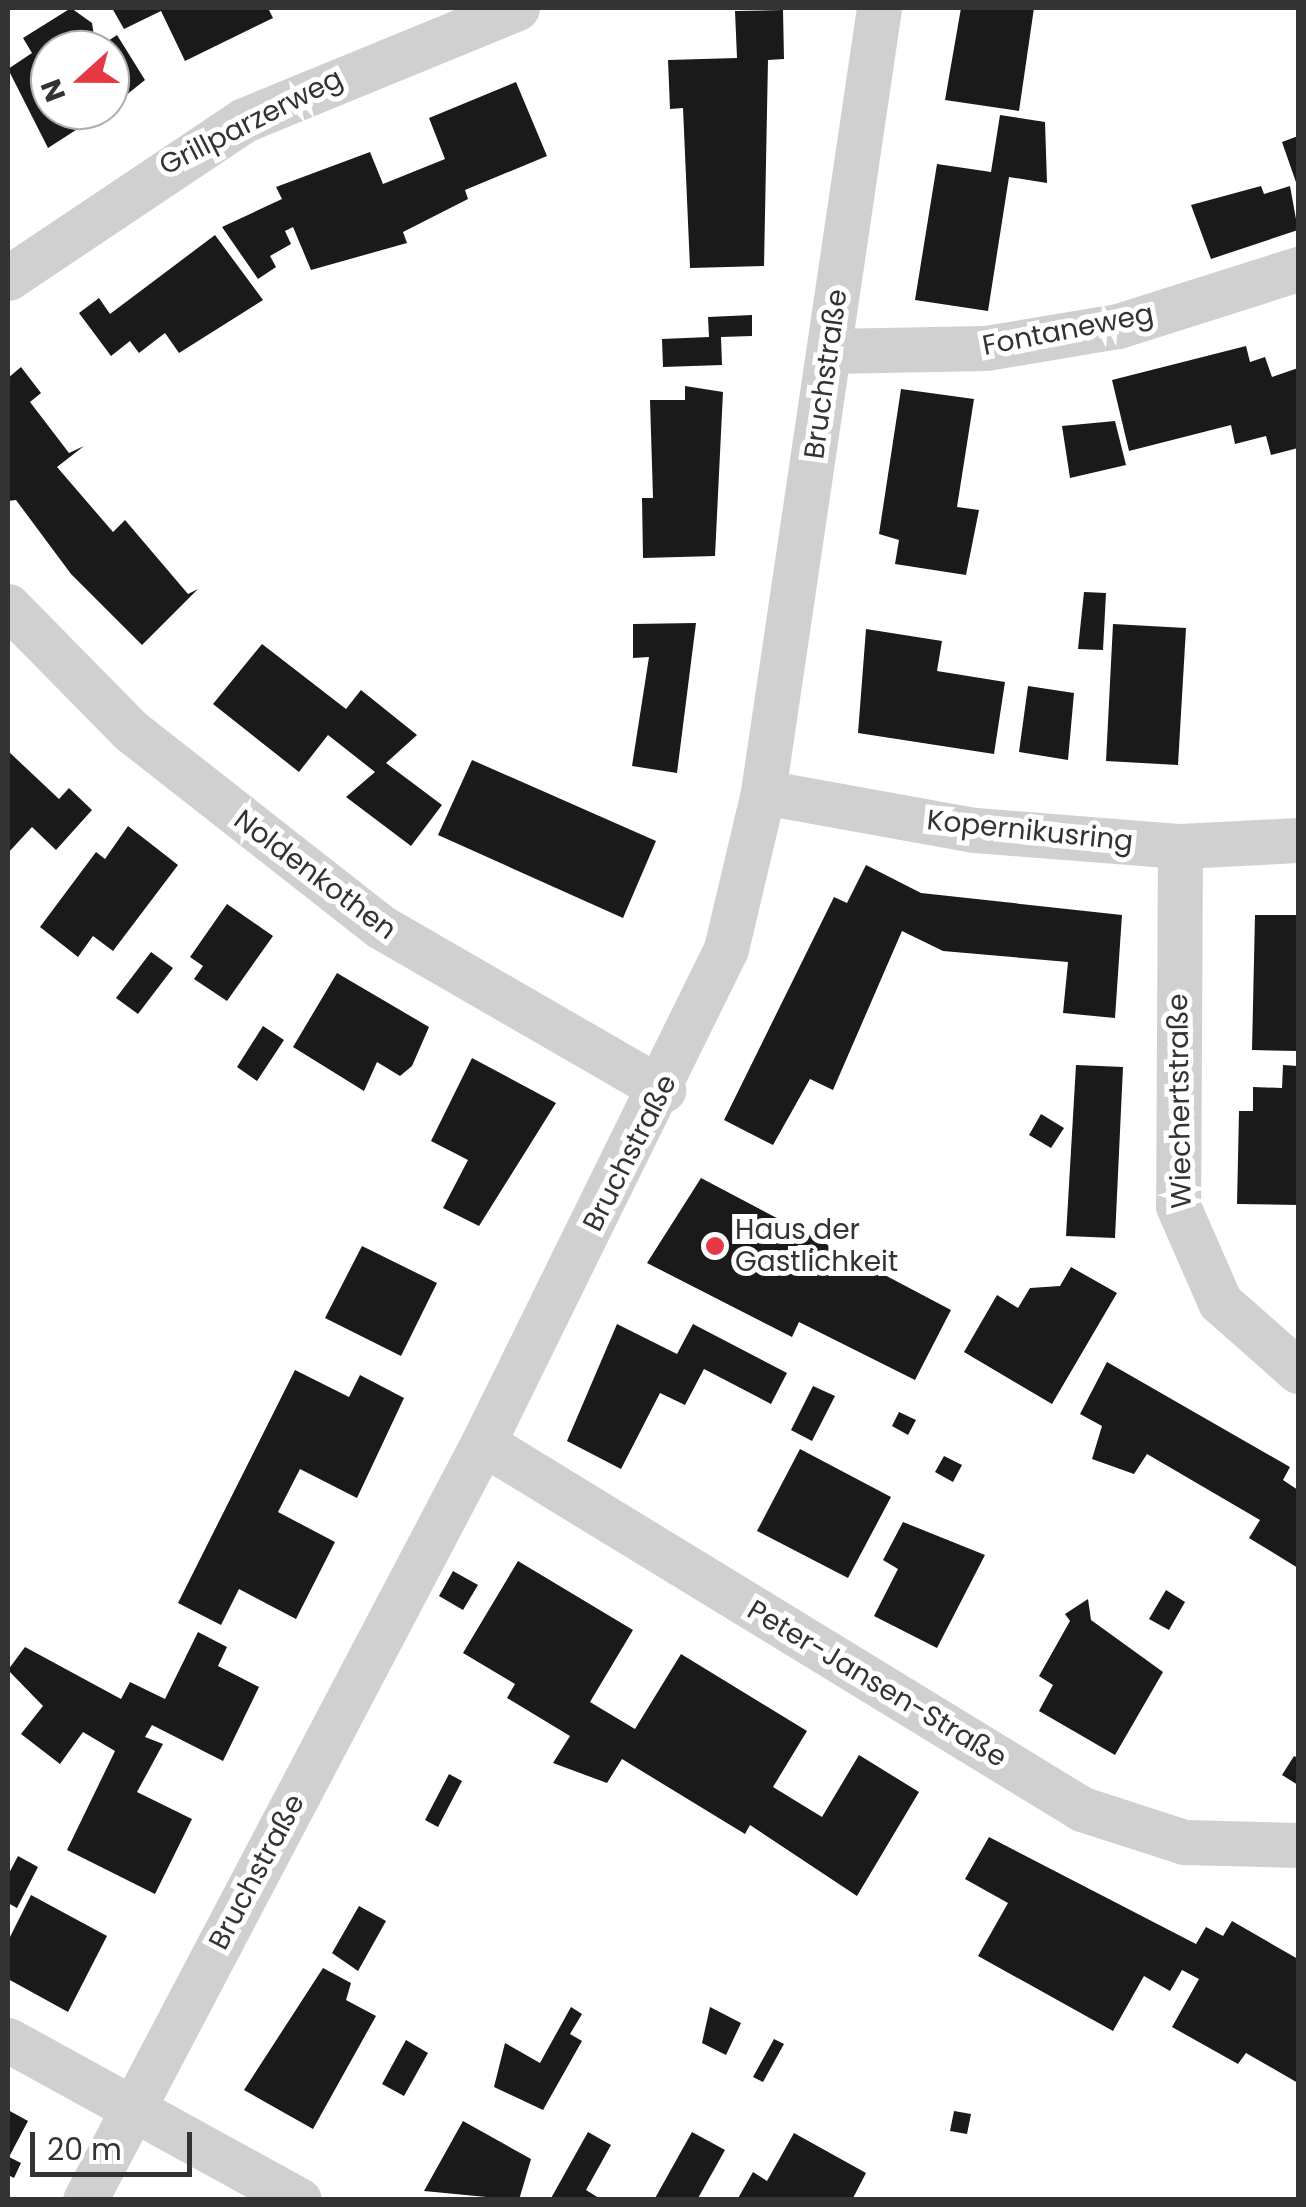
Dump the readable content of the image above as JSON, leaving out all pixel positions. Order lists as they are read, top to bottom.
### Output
{
  "streets": {
    "street": [
      "Grillparzerweg",
      "Fontaneweg",
      "Bruchstraße",
      "Kopernikusring",
      "Noldenkothen",
      "Wiechertstraße",
      "Peter-Jansen-Straße"
    ]
  },
  "crossings": [
    ["Fontaneweg", "Bruchstraße"],
    ["Bruchstraße", "Kopernikusring"],
    ["Bruchstraße", "Noldenkothen"],
    ["Bruchstraße", "Peter-Jansen-Straße"],
    ["Kopernikusring", "Wiechertstraße"]
  ],
  "places": ["Haus der Gastlichkeit"],
  "scale_bar": "20 m",
  "north": "left"
}
